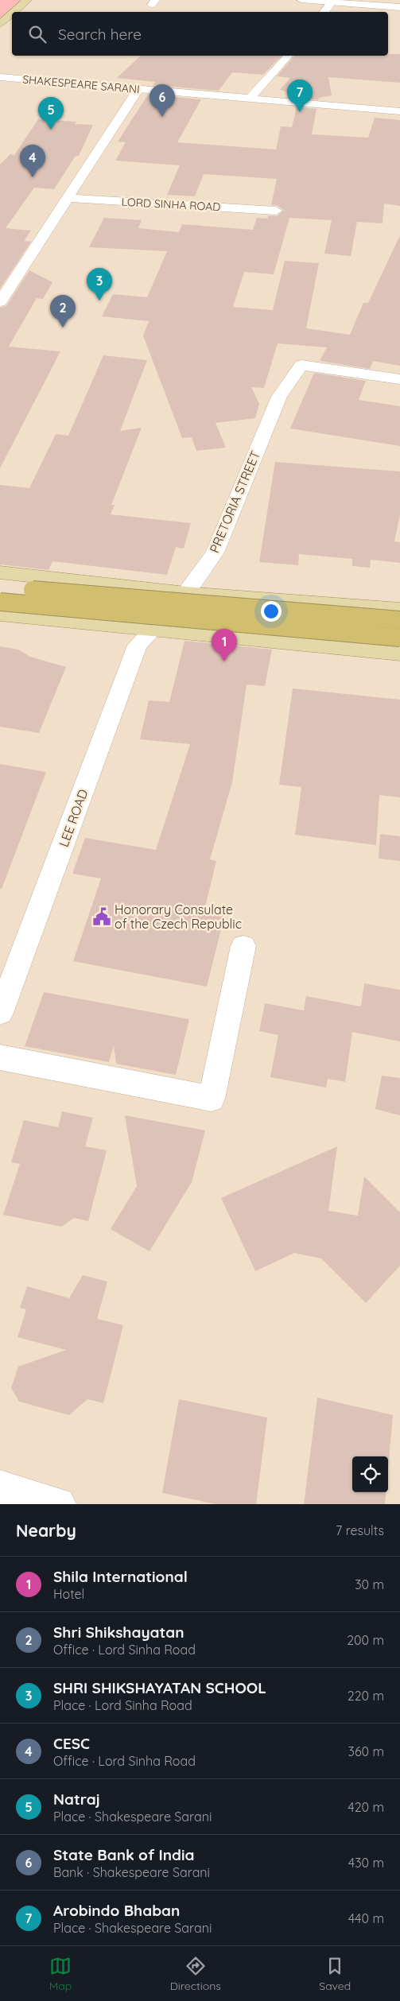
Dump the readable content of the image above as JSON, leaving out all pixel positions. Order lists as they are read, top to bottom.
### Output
{
  "streets": {
    "street": [
      "SHAKESPEARE SARANI",
      "LORD SINHA ROAD",
      "PRETORIA STREET",
      "LEE ROAD"
    ]
  },
  "crossings": [
    ["PRETORIA STREET", "LEE ROAD"]
  ],
  "places": {
    "public building": ["Honorary Consulate of the Czech Republic"]
  },
  "page": {
    "search": "Search here",
    "pins": [
      "7",
      "6",
      "5",
      "4",
      "3",
      "2",
      "1"
    ],
    "heading": ["Nearby", "7 results"],
    "list": [
      {
        "mark": "1",
        "name": "Shila International",
        "note": "Hotel",
        "value": "30 m"
      },
      {
        "mark": "2",
        "name": "Shri Shikshayatan",
        "note": "Office · Lord Sinha Road",
        "value": "200 m"
      },
      {
        "mark": "3",
        "name": "SHRI SHIKSHAYATAN SCHOOL",
        "note": "Place · Lord Sinha Road",
        "value": "220 m"
      },
      {
        "mark": "4",
        "name": "CESC",
        "note": "Office · Lord Sinha Road",
        "value": "360 m"
      },
      {
        "mark": "5",
        "name": "Natraj",
        "note": "Place · Shakespeare Sarani",
        "value": "420 m"
      },
      {
        "mark": "6",
        "name": "State Bank of India",
        "note": "Bank · Shakespeare Sarani",
        "value": "430 m"
      },
      {
        "mark": "7",
        "name": "Arobindo Bhaban",
        "note": "Place · Shakespeare Sarani",
        "value": "440 m"
      }
    ],
    "nav": ["Map", "Directions", "Saved"]
  }
}
